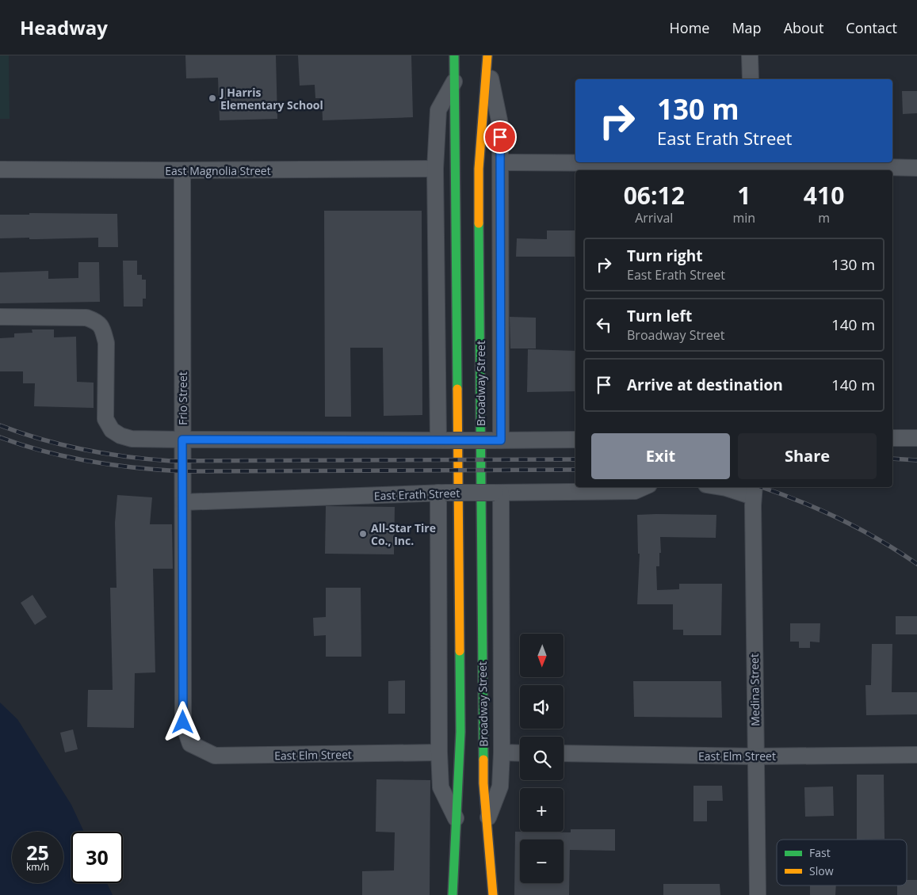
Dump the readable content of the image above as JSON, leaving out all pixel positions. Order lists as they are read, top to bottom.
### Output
{
  "streets": {
    "main road": ["Broadway Street"],
    "street": [
      "East Magnolia Street",
      "Frio Street",
      "East Erath Street",
      "Medina Street",
      "East Elm Street"
    ]
  },
  "crossings": [
    ["East Magnolia Street", "Frio Street"],
    ["Broadway Street", "East Erath Street"],
    ["Broadway Street", "East Elm Street"],
    ["Frio Street", "East Erath Street"],
    ["Frio Street", "East Elm Street"],
    ["Medina Street", "East Elm Street"]
  ],
  "places": ["J Harris Elementary School", "All-Star Tire Co., Inc."],
  "legend": ["Fast", "Slow"],
  "north": "bottom",
  "page": {
    "header": "Headway",
    "nav": [
      "Home",
      "Map",
      "About",
      "Contact"
    ],
    "turn": ["130 m", "East Erath Street"],
    "eta": [
      "06:12",
      "Arrival",
      "1",
      "min",
      "410",
      "m"
    ],
    "list": [
      {
        "name": "Turn right",
        "note": "East Erath Street",
        "value": "130 m"
      },
      {
        "name": "Turn left",
        "note": "Broadway Street",
        "value": "140 m"
      },
      {
        "name": "Arrive at destination",
        "value": "140 m"
      }
    ],
    "buttons": ["Exit", "Share"],
    "map_buttons": ["+", "−"],
    "speed": "25 km/h",
    "limit": "30"
  }
}
